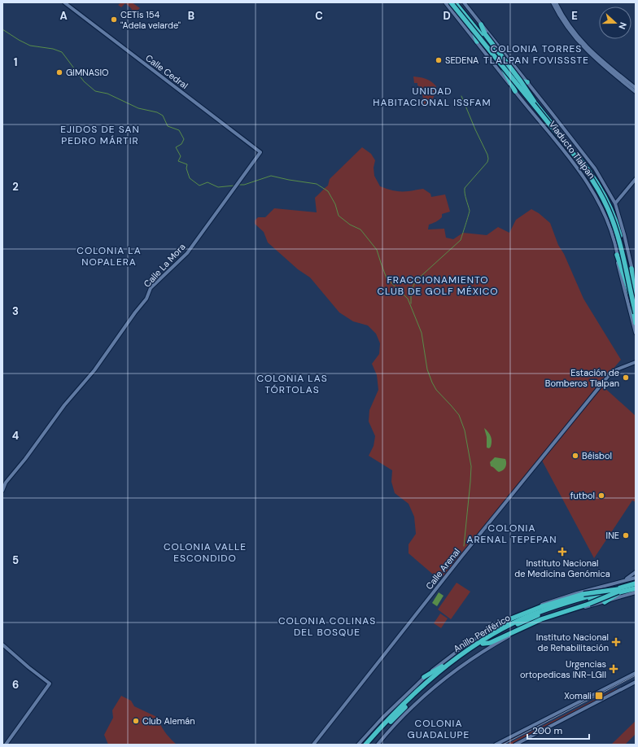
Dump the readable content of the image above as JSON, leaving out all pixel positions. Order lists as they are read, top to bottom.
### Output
{
  "streets": {
    "highway": ["Viaducto Tlalpan", "Anillo Periférico"],
    "main road": ["Calle Cedral", "Calle La Mora", "Calle Arenal"]
  },
  "crossings": [
    ["Calle Cedral", "Calle La Mora"]
  ],
  "districts": [
    "COLONIA TORRES TLALPAN FOVISSSTE",
    "UNIDAD HABITACIONAL ISSFAM",
    "EJIDOS DE SAN PEDRO MÁRTIR",
    "COLONIA LA NOPALERA",
    "FRACCIONAMIENTO CLUB DE GOLF MÉXICO",
    "COLONIA LAS TÓRTOLAS",
    "COLONIA ARENAL TEPEPAN",
    "COLONIA VALLE ESCONDIDO",
    "COLONIA COLINAS DEL BOSQUE",
    "COLONIA GUADALUPE"
  ],
  "places": {
    "other": [
      "CETis 154 \"Adela velarde\"",
      "SEDENA",
      "GIMNASIO",
      "Estación de Bomberos Tlalpan",
      "Béisbol",
      "futbol",
      "INE",
      "Club Alemán"
    ],
    "health": ["Instituto Nacional de Medicina Genómica", "Instituto Nacional de Rehabilitación", "Urgencias ortopedicas INR-LGII"],
    "transit": ["Xomali"]
  },
  "scale_bar": "200 m",
  "north": "right",
  "grid": {
    "columns": [
      "A",
      "B",
      "C",
      "D",
      "E"
    ],
    "rows": [
      "1",
      "2",
      "3",
      "4",
      "5",
      "6"
    ]
  }
}
